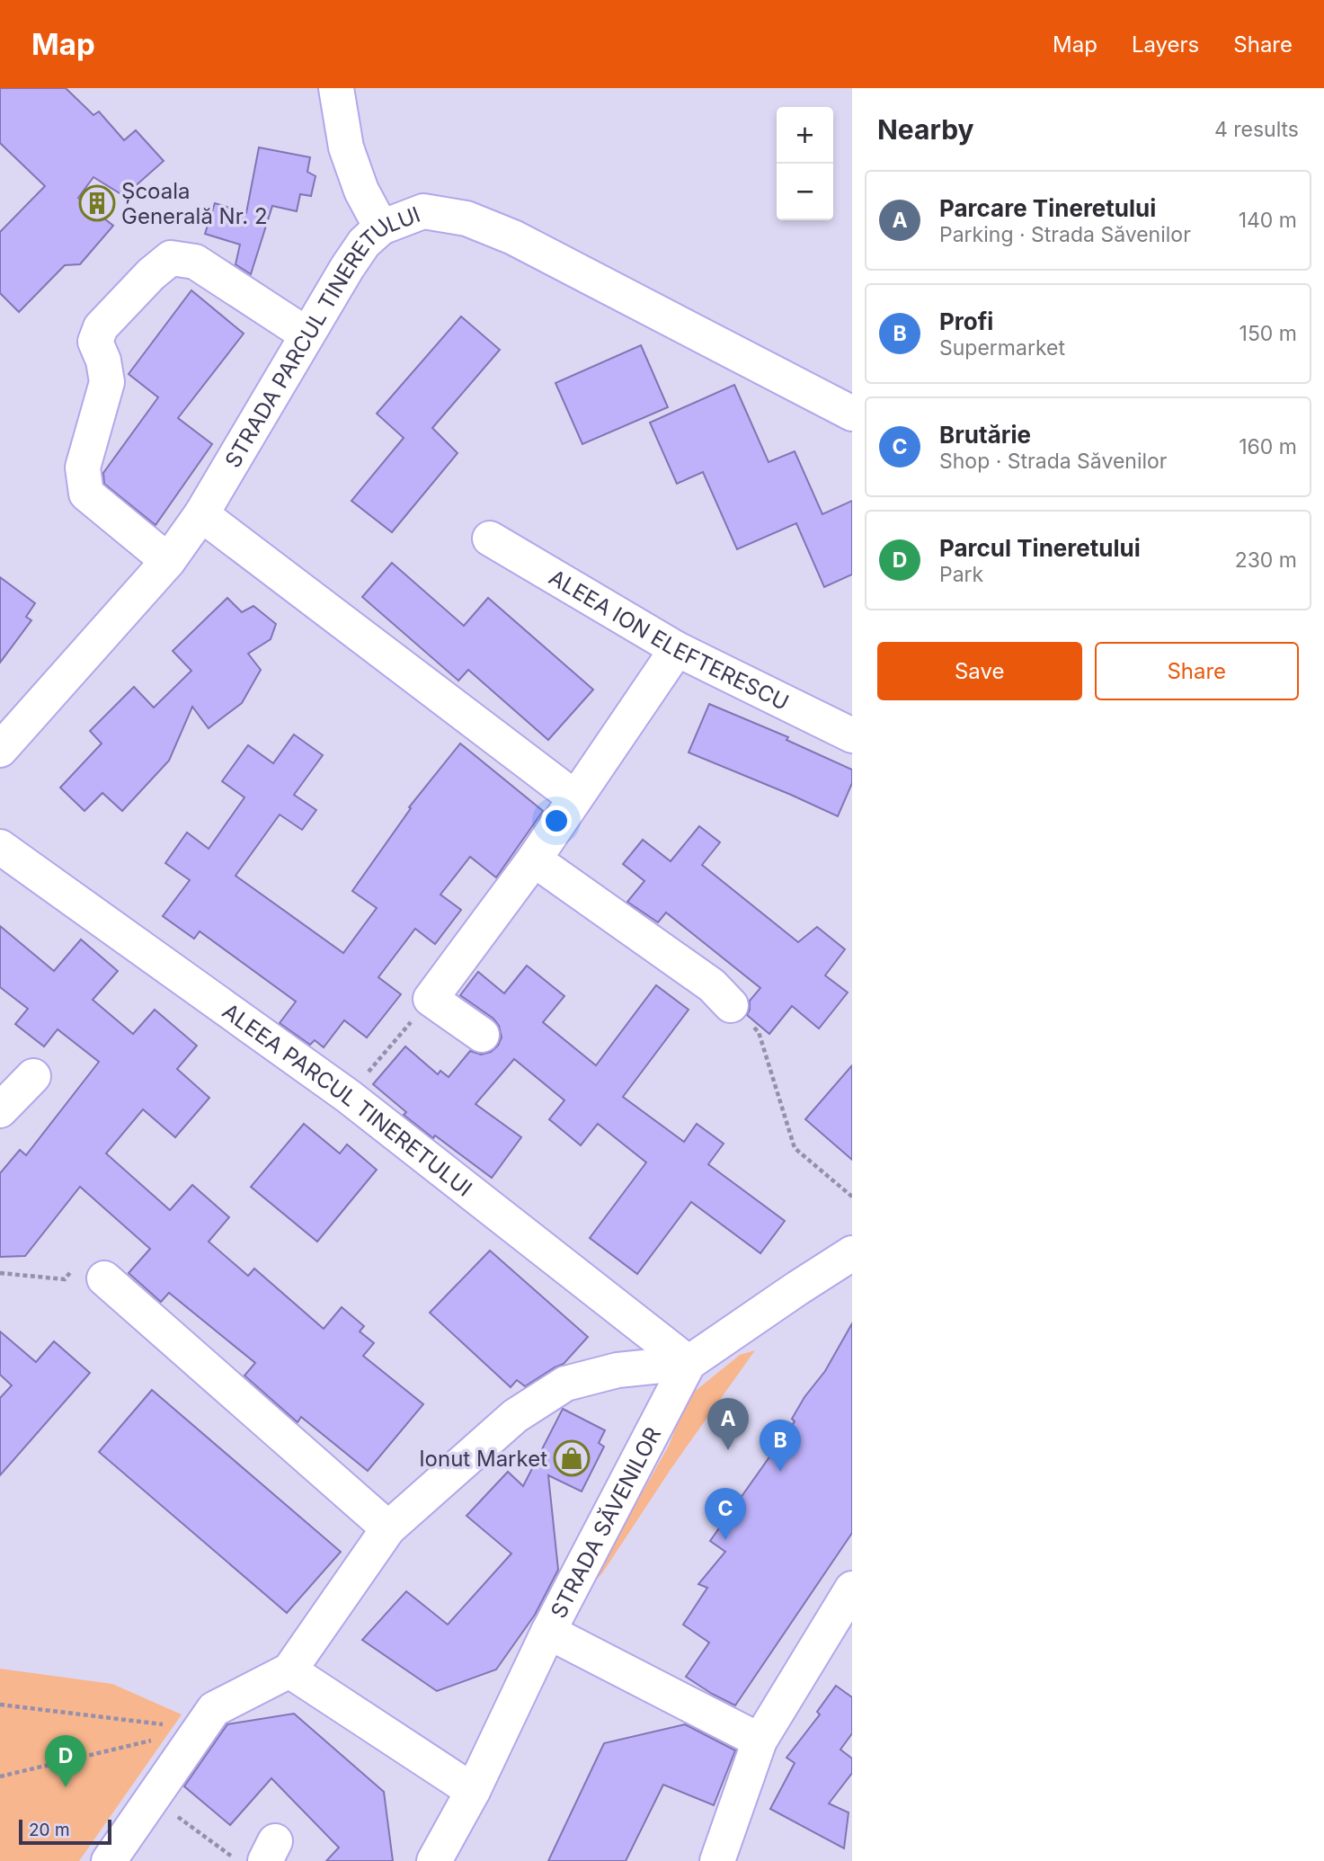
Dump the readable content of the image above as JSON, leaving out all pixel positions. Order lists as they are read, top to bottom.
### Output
{
  "streets": {
    "street": [
      "STRADA PARCUL TINERETULUI",
      "ALEEA ION ELEFTERESCU",
      "ALEEA PARCUL TINERETULUI",
      "STRADA SĂVENILOR"
    ]
  },
  "crossings": [
    ["ALEEA PARCUL TINERETULUI", "STRADA SĂVENILOR"]
  ],
  "places": {
    "building": ["Școala Generală Nr. 2"],
    "shop": ["Ionut Market"]
  },
  "scale_bar": "20 m",
  "page": {
    "header": "Map",
    "nav": ["Map", "Layers", "Share"],
    "heading": ["Nearby", "4 results"],
    "map_buttons": ["+", "−"],
    "list": [
      {
        "mark": "A",
        "name": "Parcare Tineretului",
        "note": "Parking · Strada Săvenilor",
        "value": "140 m"
      },
      {
        "mark": "B",
        "name": "Profi",
        "note": "Supermarket",
        "value": "150 m"
      },
      {
        "mark": "C",
        "name": "Brutărie",
        "note": "Shop · Strada Săvenilor",
        "value": "160 m"
      },
      {
        "mark": "D",
        "name": "Parcul Tineretului",
        "note": "Park",
        "value": "230 m"
      }
    ],
    "buttons": ["Save", "Share"],
    "pins": [
      "A",
      "B",
      "C",
      "D"
    ],
    "scale": "20 m"
  }
}
